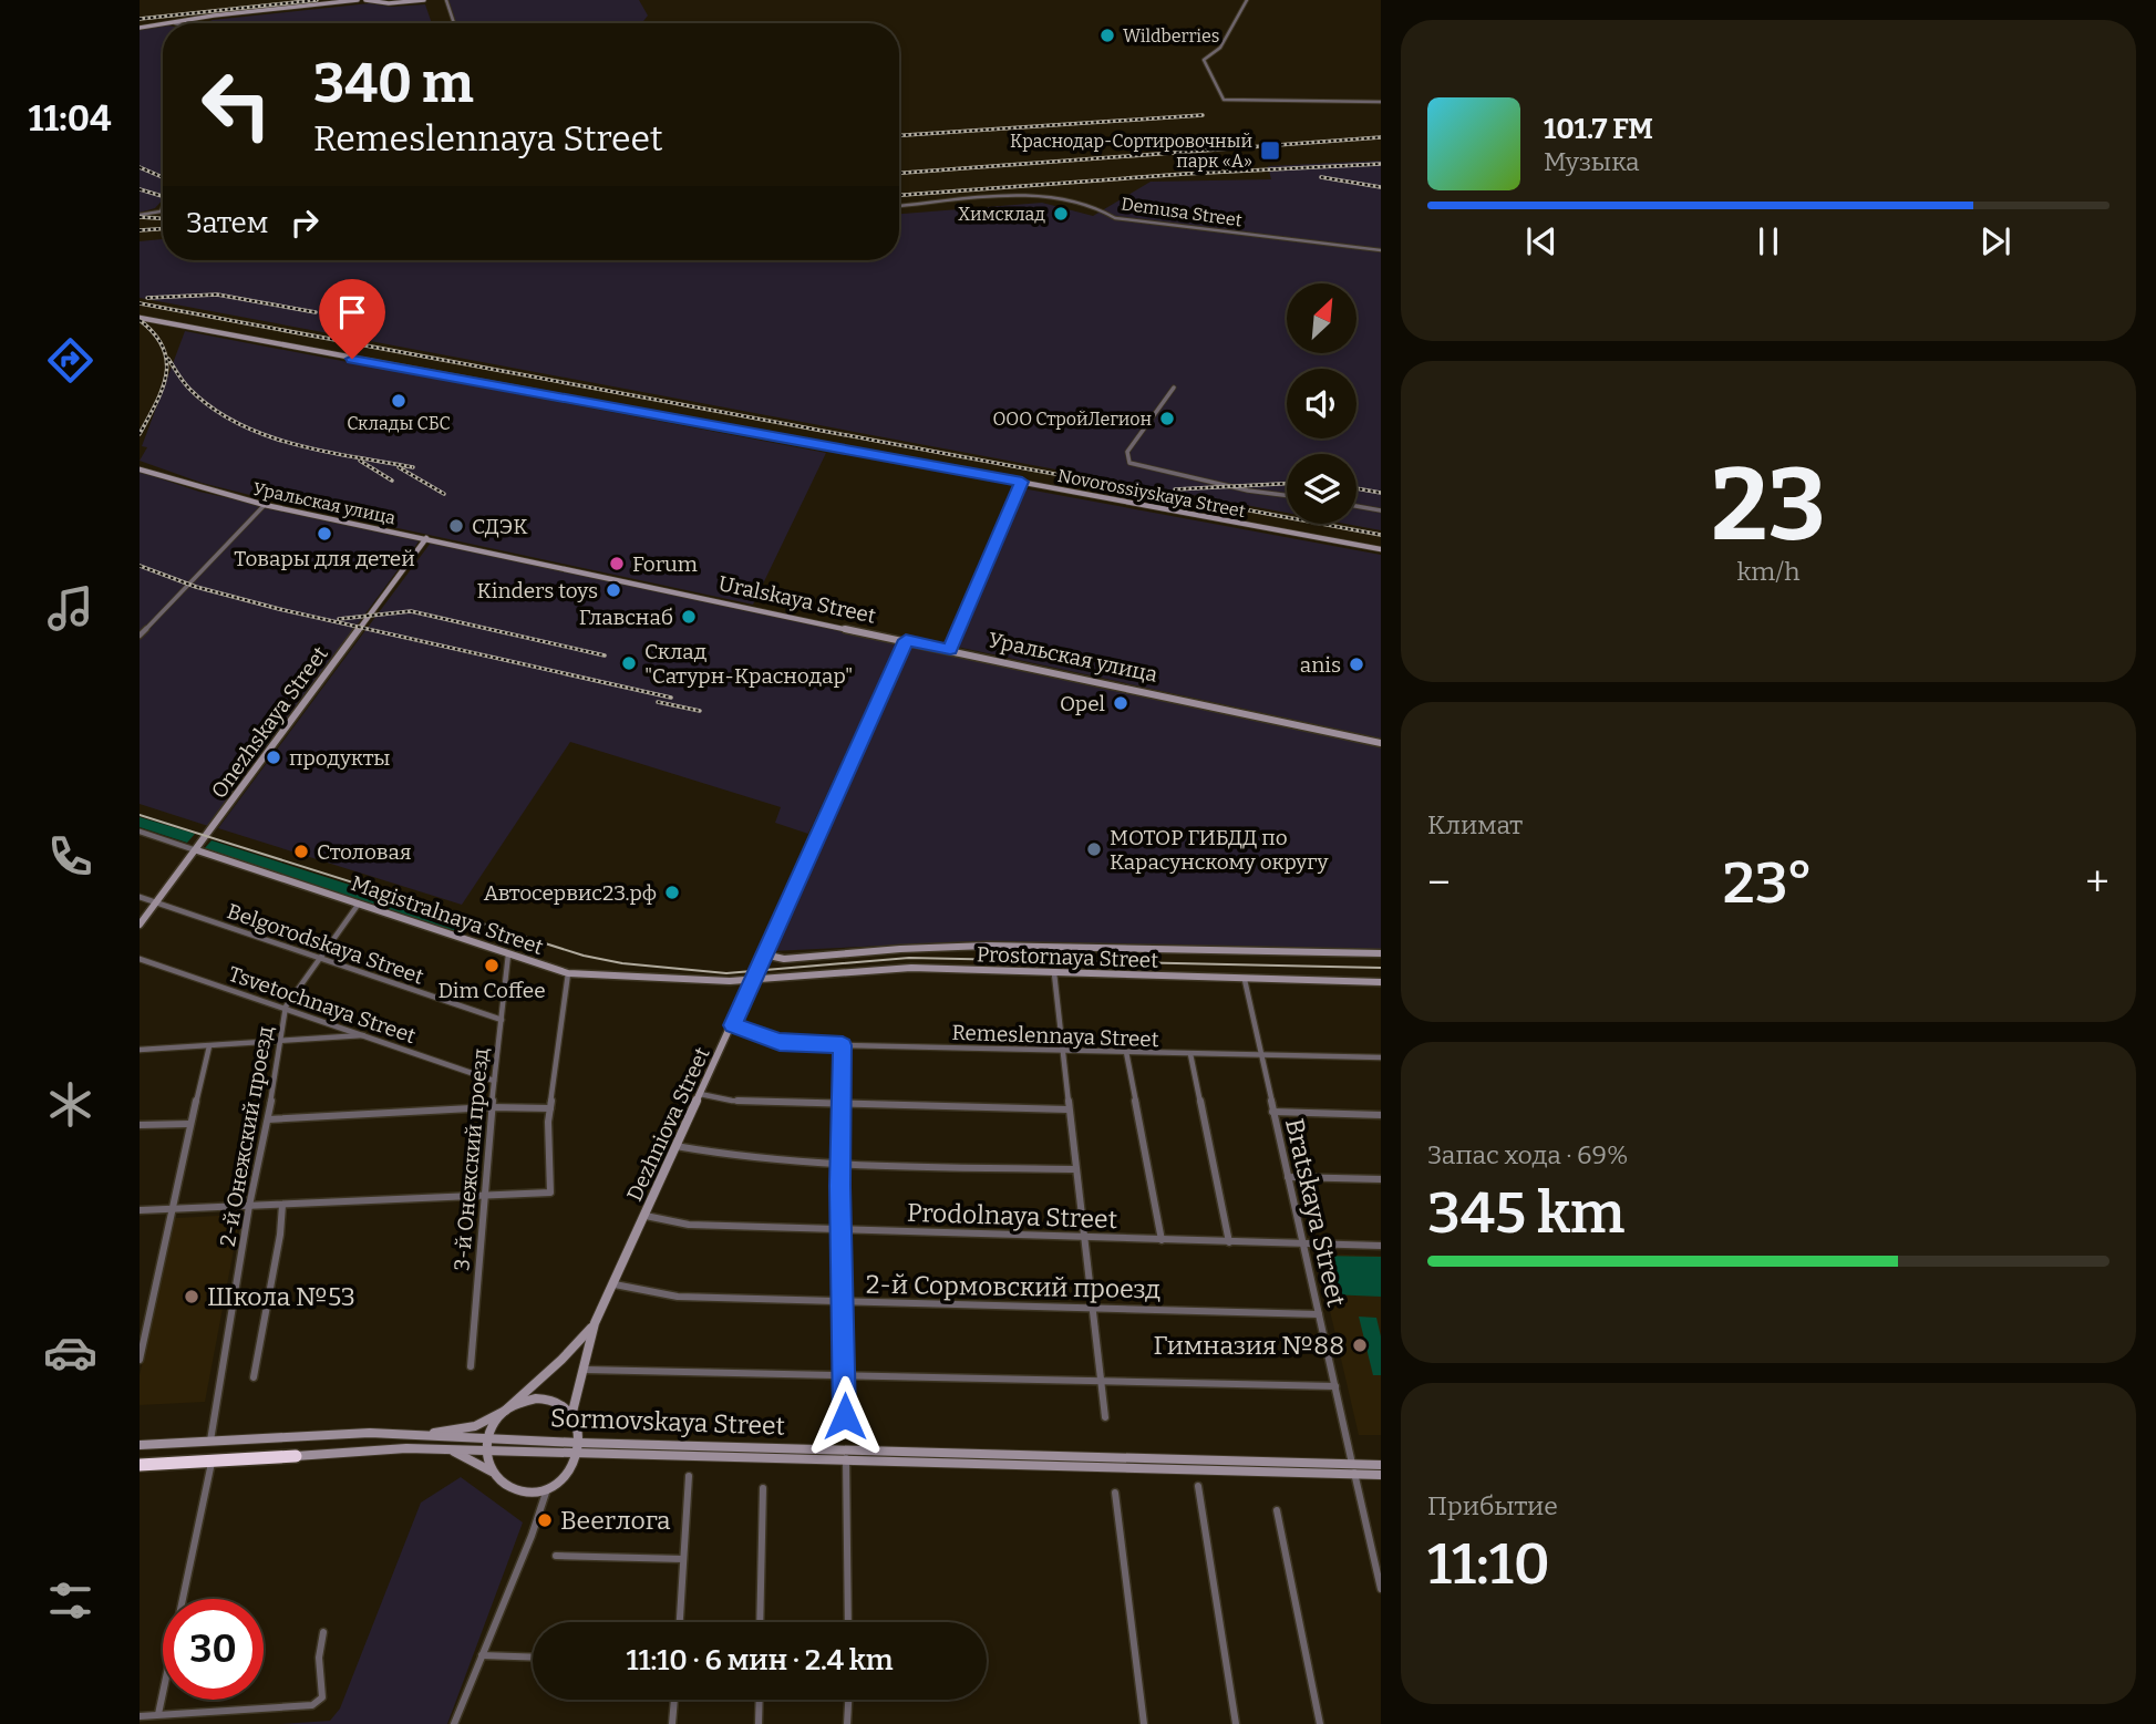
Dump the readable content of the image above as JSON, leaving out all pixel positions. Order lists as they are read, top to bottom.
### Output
{
  "streets": {
    "highway": ["Sormovskaya Street"],
    "street": [
      "Demusa Street",
      "Novorossiyskaya Street",
      "Uralskaya Street",
      "Onezhskaya Street",
      "Magistralnaya Street",
      "Belgorodskaya Street",
      "Prostornaya Street",
      "Tsvetochnaya Street",
      "Remeslennaya Street",
      "Dezhniova Street",
      "2-й Онежский проезд",
      "3-й Онежский проезд",
      "Bratskaya Street",
      "Prodolnaya Street",
      "2-й Сормовский проезд"
    ]
  },
  "crossings": [
    ["Uralskaya Street", "Onezhskaya Street"],
    ["Uralskaya Street", "Dezhniova Street"],
    ["Onezhskaya Street", "Magistralnaya Street"],
    ["Onezhskaya Street", "Belgorodskaya Street"],
    ["Magistralnaya Street", "Prostornaya Street"],
    ["Magistralnaya Street", "Dezhniova Street"],
    ["Magistralnaya Street", "2-й Онежский проезд"],
    ["Magistralnaya Street", "3-й Онежский проезд"],
    ["Belgorodskaya Street", "2-й Онежский проезд"],
    ["Belgorodskaya Street", "3-й Онежский проезд"],
    ["Prostornaya Street", "Dezhniova Street"],
    ["Prostornaya Street", "Bratskaya Street"],
    ["Tsvetochnaya Street", "2-й Онежский проезд"],
    ["Tsvetochnaya Street", "3-й Онежский проезд"],
    ["Remeslennaya Street", "Dezhniova Street"],
    ["Remeslennaya Street", "Bratskaya Street"],
    ["Dezhniova Street", "Prodolnaya Street"],
    ["Dezhniova Street", "2-й Сормовский проезд"],
    ["2-й Онежский проезд", "Sormovskaya Street"],
    ["Bratskaya Street", "Prodolnaya Street"],
    ["Bratskaya Street", "2-й Сормовский проезд"],
    ["Bratskaya Street", "Sormovskaya Street"]
  ],
  "places": {
    "other": [
      "Wildberries",
      "Химсклад",
      "Склады СБС",
      "ООО СтройЛегион",
      "СДЭК",
      "Товары для детей",
      "Forum",
      "Kinders toys",
      "Главснаб",
      "Склад \"Сатурн-Краснодар\"",
      "anis",
      "Opel",
      "продукты",
      "МОТОР ГИБДД по Карасунскому округу",
      "Столовая",
      "Автосервис23.рф",
      "Dim Coffee",
      "Школа №53",
      "Гимназия №88",
      "Beerлога"
    ],
    "transit": ["Краснодар-Сортировочный парк «А»"]
  },
  "north": "top right",
  "page": {
    "tabs": "11:04",
    "turn": ["340 m", "Remeslennaya Street"],
    "song": ["101.7 FM", "Музыка"],
    "then": "Затем",
    "tile": [
      ["23", "km/h"],
      "Климат",
      ["Запас хода · 69%", "345 km"],
      ["Прибытие", "11:10"]
    ],
    "heat": ["−", "23°", "+"],
    "limit": "30",
    "trip": "11:10 · 6 мин · 2.4 km"
  }
}
